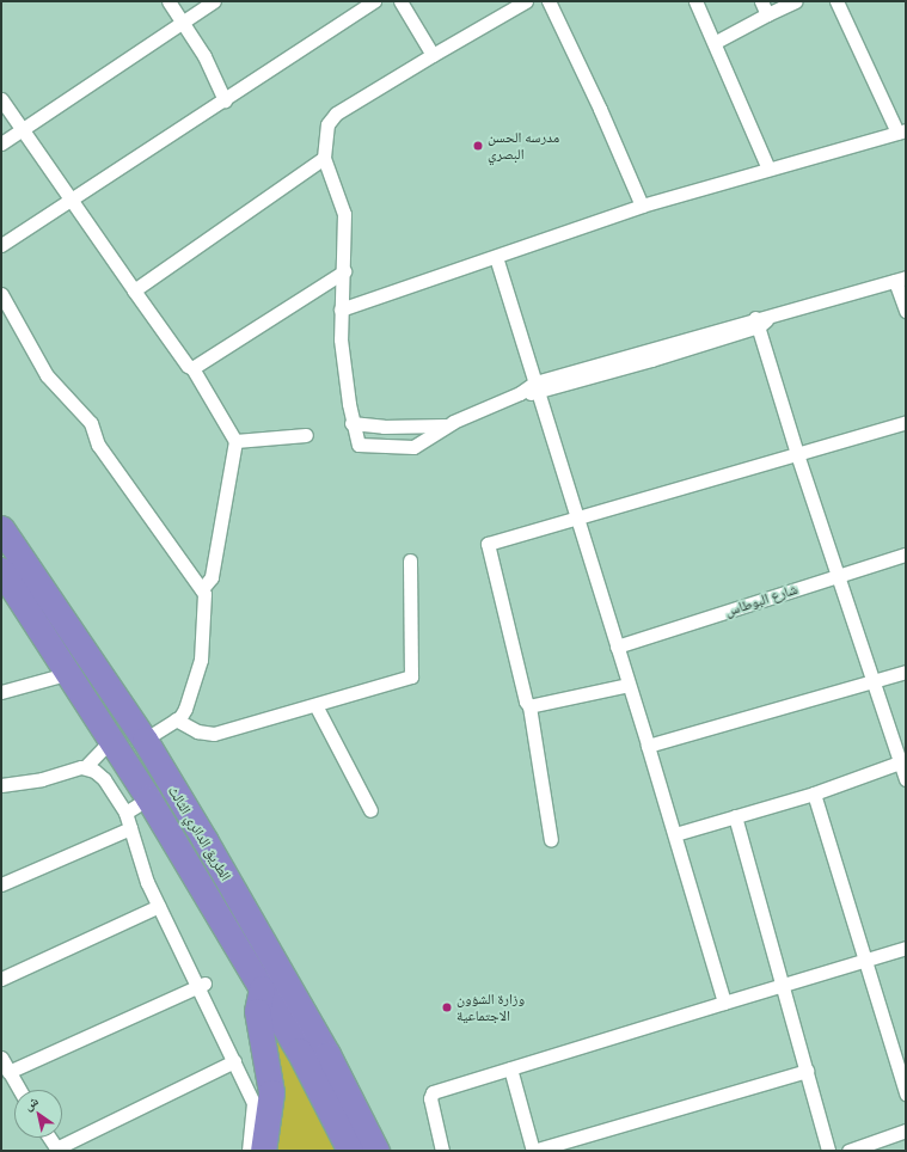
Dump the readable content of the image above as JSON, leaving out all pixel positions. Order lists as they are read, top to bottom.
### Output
{
  "streets": {
    "highway": ["الطريق الدائري الثالث"],
    "street": ["شارع البوطاس"]
  },
  "places": ["مدرسه الحسن البصري", "وزارة الشؤون الاجتماعية"],
  "north": "top left"
}
